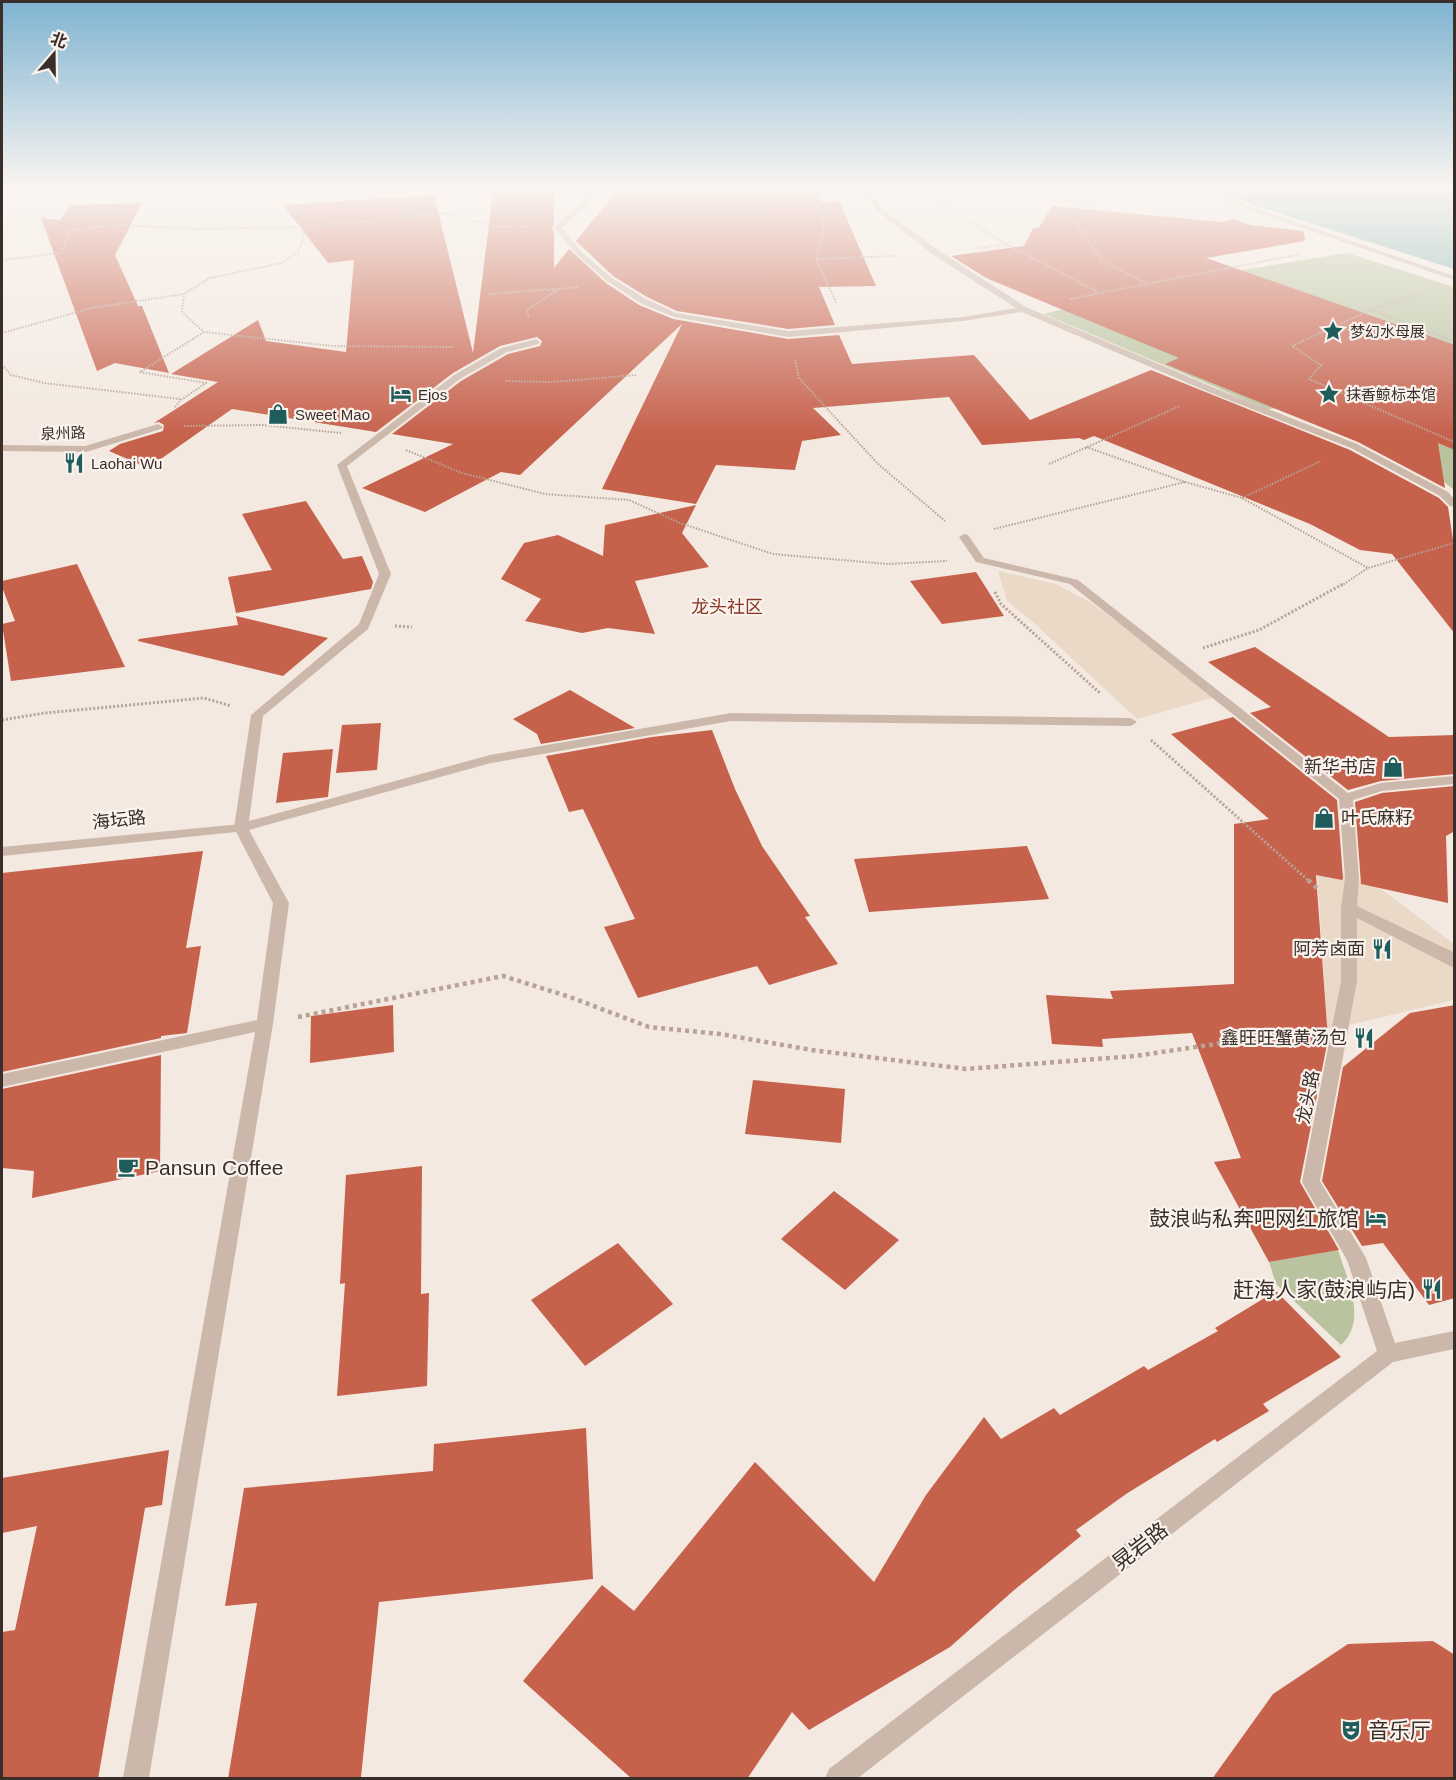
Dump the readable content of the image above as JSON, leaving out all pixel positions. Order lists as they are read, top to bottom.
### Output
{
  "streets": {
    "street": [
      "泉州路",
      "海坛路",
      "龙头路",
      "晃岩路"
    ]
  },
  "crossings": [
    ["龙头路", "晃岩路"]
  ],
  "districts": ["龙头社区"],
  "places": {
    "place": ["梦幻水母展", "抹香鲸标本馆"],
    "hotel": ["Ejos", "鼓浪屿私奔吧网红旅馆"],
    "shop": ["Sweet Mao", "新华书店", "叶氏麻籽"],
    "restaurant": [
      "Laohai Wu",
      "阿芳卤面",
      "鑫旺旺蟹黄汤包",
      "赶海人家(鼓浪屿店)"
    ],
    "cafe": ["Pansun Coffee"],
    "theatre": ["音乐厅"]
  },
  "north": "top"
}
